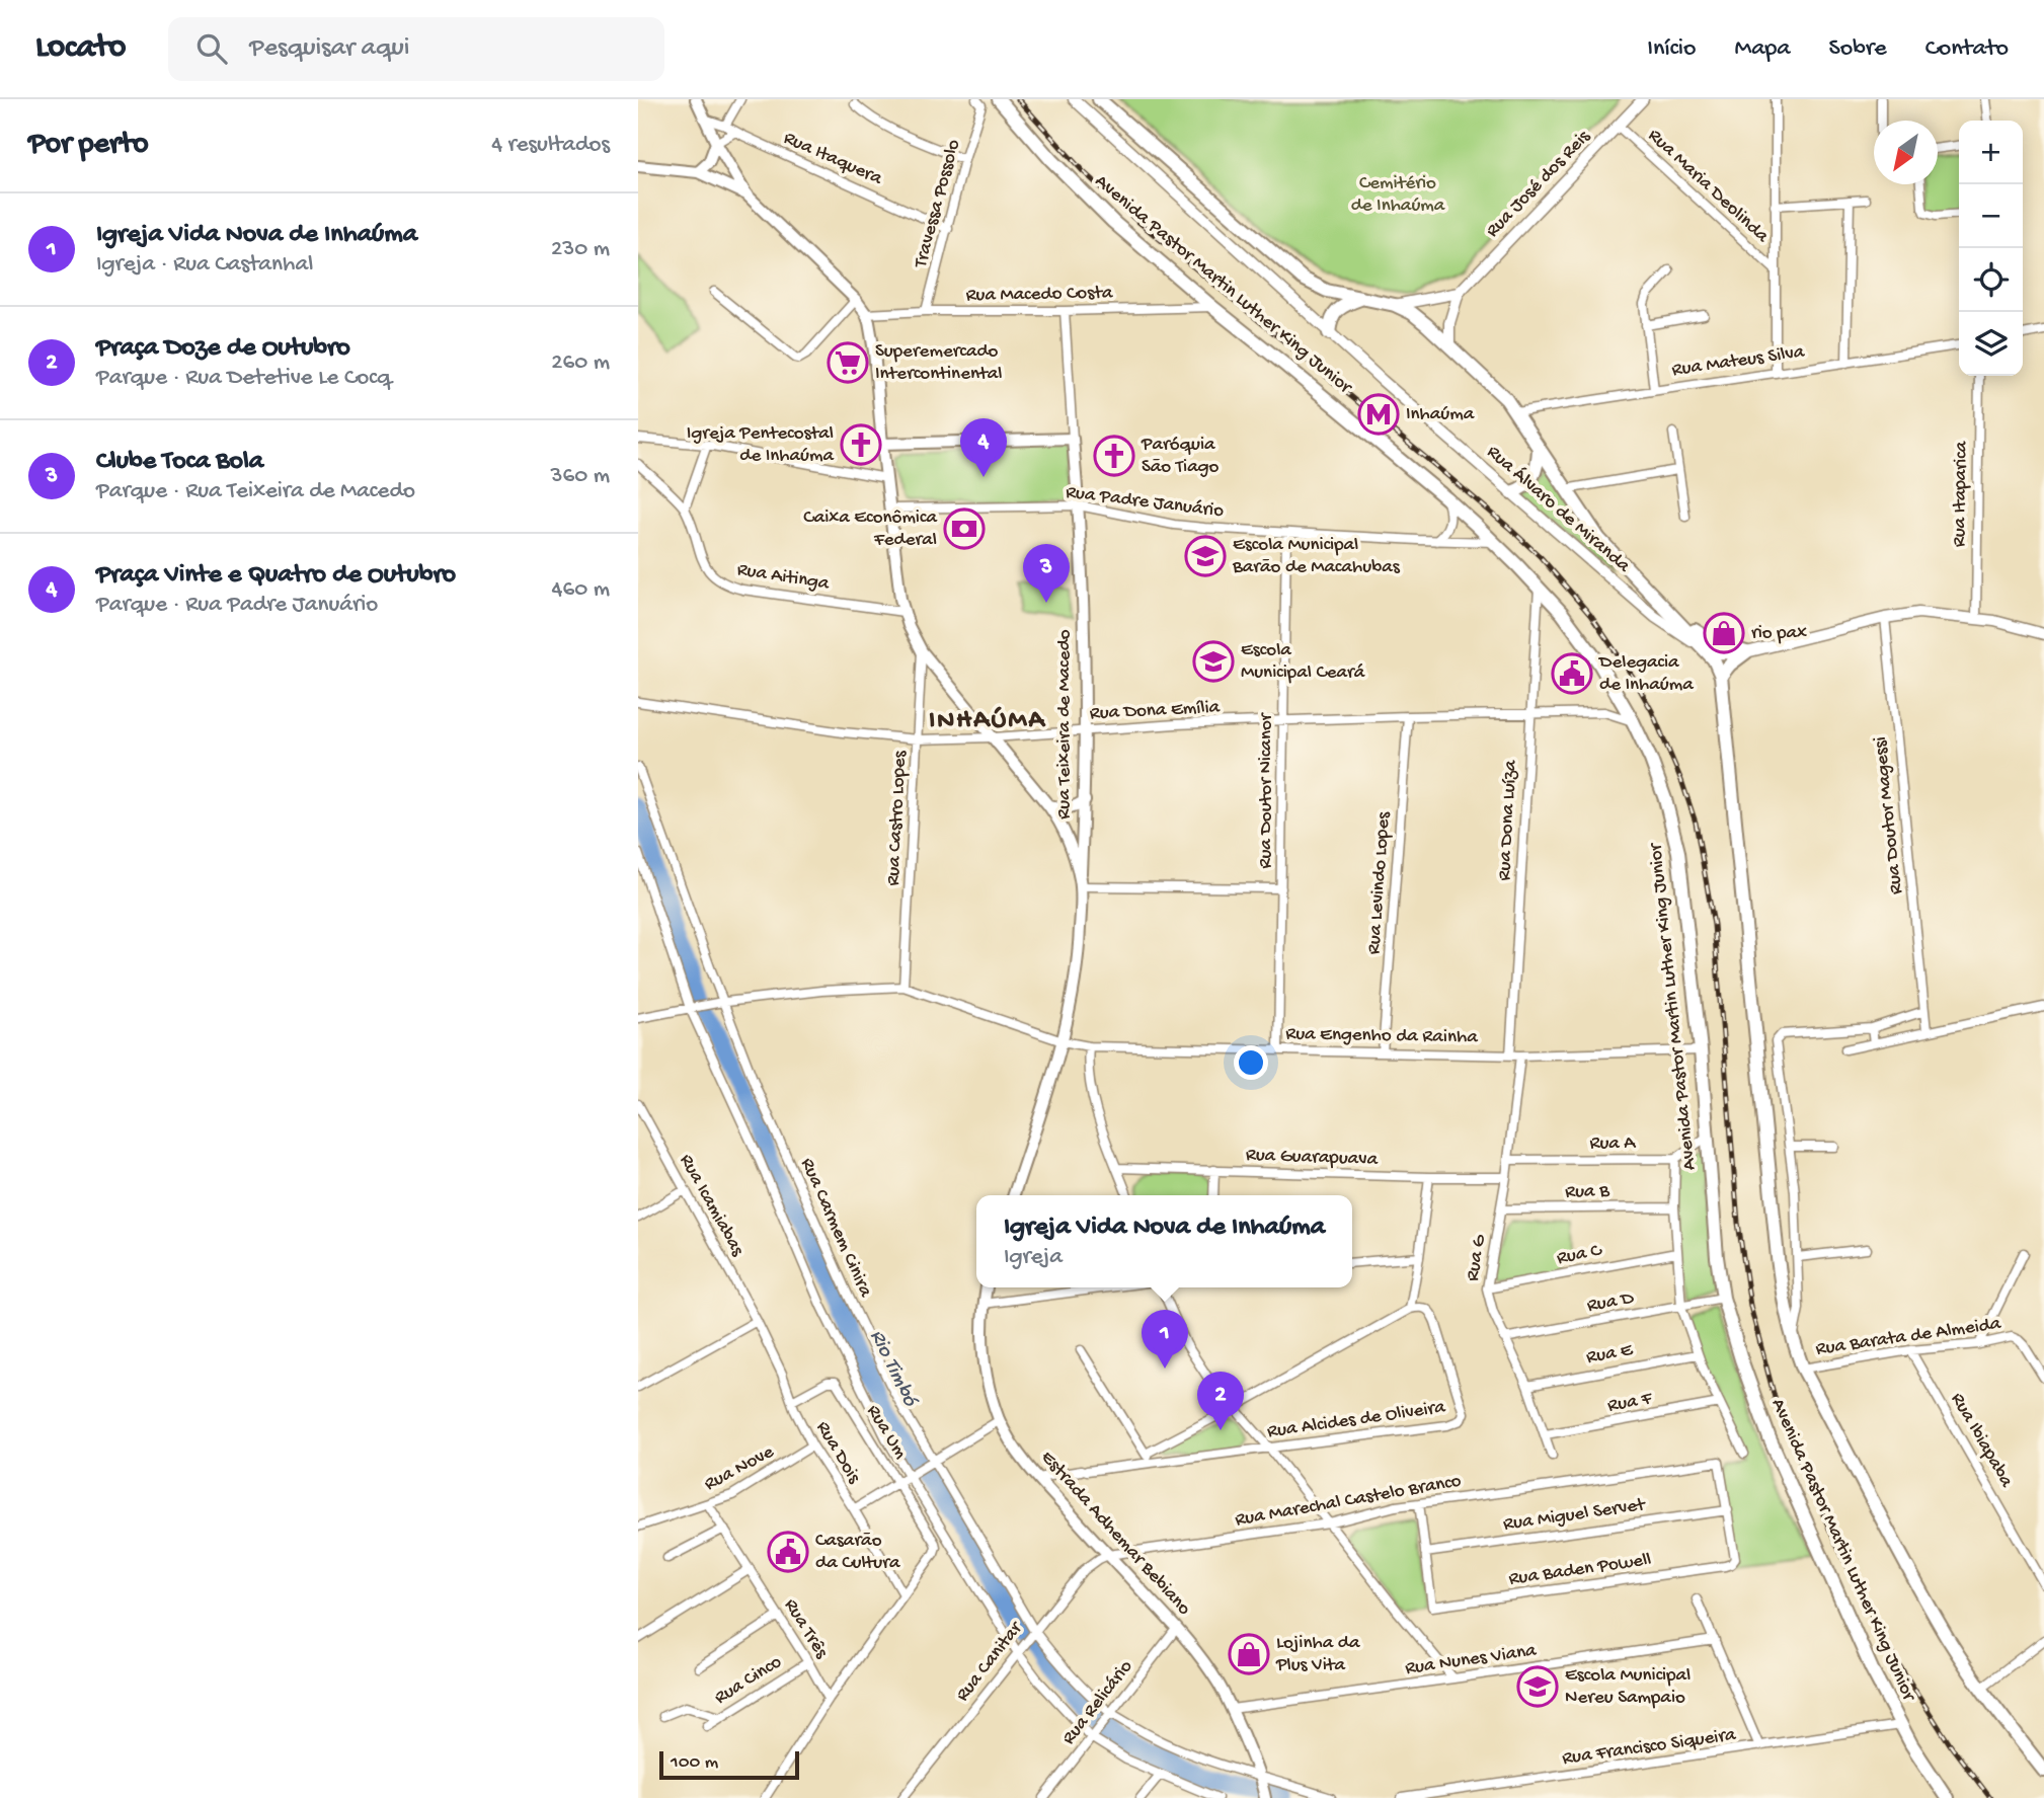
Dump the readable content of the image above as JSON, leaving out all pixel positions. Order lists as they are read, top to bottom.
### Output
{
  "streets": {
    "main road": ["Avenida Pastor Martin Luther King Junior", "Rua Teixeira de Macedo", "Estrada Adhemar Bebiano"],
    "street": [
      "Rua Itaquera",
      "Rua José dos Reis",
      "Rua Maria Deolinda",
      "Travessa Possolo",
      "Rua Macedo Costa",
      "Rua Mateus Silva",
      "Rua Itaparica",
      "Rua Padre Januário",
      "Rua Álvaro de Miranda",
      "Rua Aitinga",
      "Rua Dona Emília",
      "Rua Doutor Nicanor",
      "Rua Doutor Magessi",
      "Rua Castro Lopes",
      "Rua Dona Luíza",
      "Rua Levindo Lopes",
      "Rua Engenho da Rainha",
      "Rua A",
      "Rua Guarapuava",
      "Rua B",
      "Rua Icamiabas",
      "Rua Carmem Cinira",
      "Rua C",
      "Rua G",
      "Rua D",
      "Rua Barata de Almeida",
      "Rua E",
      "Rua F",
      "Rua Alcides de Oliveira",
      "Rua Um",
      "Rua Ibiapaba",
      "Rua Dois",
      "Rua Nove",
      "Rua Marechal Castelo Branco",
      "Rua Miguel Servet",
      "Rua Baden Powell",
      "Rua Três",
      "Rua Nunes Viana",
      "Rua Canitar",
      "Rua Cinco",
      "Rua Relicário",
      "Rua Francisco Siqueira"
    ]
  },
  "crossings": [
    ["Rua Itaquera", "Travessa Possolo"],
    ["Rua José dos Reis", "Rua Maria Deolinda"],
    ["Rua José dos Reis", "Avenida Pastor Martin Luther King Junior"],
    ["Travessa Possolo", "Rua Macedo Costa"],
    ["Avenida Pastor Martin Luther King Junior", "Rua Macedo Costa"],
    ["Avenida Pastor Martin Luther King Junior", "Rua Mateus Silva"],
    ["Avenida Pastor Martin Luther King Junior", "Rua Padre Januário"],
    ["Avenida Pastor Martin Luther King Junior", "Rua Álvaro de Miranda"],
    ["Avenida Pastor Martin Luther King Junior", "Rua Dona Emília"],
    ["Avenida Pastor Martin Luther King Junior", "Rua Dona Luíza"],
    ["Avenida Pastor Martin Luther King Junior", "Rua Engenho da Rainha"],
    ["Avenida Pastor Martin Luther King Junior", "Rua D"],
    ["Avenida Pastor Martin Luther King Junior", "Rua Barata de Almeida"],
    ["Avenida Pastor Martin Luther King Junior", "Rua Francisco Siqueira"],
    ["Rua Macedo Costa", "Rua Teixeira de Macedo"],
    ["Rua Padre Januário", "Rua Teixeira de Macedo"],
    ["Rua Padre Januário", "Rua Doutor Nicanor"],
    ["Rua Dona Emília", "Rua Teixeira de Macedo"],
    ["Rua Dona Emília", "Rua Doutor Nicanor"],
    ["Rua Dona Emília", "Rua Castro Lopes"],
    ["Rua Dona Emília", "Rua Dona Luíza"],
    ["Rua Dona Emília", "Rua Levindo Lopes"],
    ["Rua Doutor Nicanor", "Rua Engenho da Rainha"],
    ["Rua Dona Luíza", "Rua Engenho da Rainha"],
    ["Rua Dona Luíza", "Rua G"],
    ["Rua Levindo Lopes", "Rua Engenho da Rainha"],
    ["Rua Engenho da Rainha", "Rua G"],
    ["Rua A", "Rua G"],
    ["Rua Guarapuava", "Rua G"],
    ["Rua B", "Rua G"],
    ["Rua Icamiabas", "Rua Dois"],
    ["Rua Carmem Cinira", "Estrada Adhemar Bebiano"],
    ["Rua Carmem Cinira", "Rua Canitar"],
    ["Rua Carmem Cinira", "Rua Relicário"],
    ["Rua C", "Rua G"],
    ["Rua G", "Rua D"],
    ["Rua G", "Rua E"],
    ["Rua G", "Rua F"],
    ["Rua Barata de Almeida", "Rua Ibiapaba"],
    ["Rua Alcides de Oliveira", "Estrada Adhemar Bebiano"],
    ["Rua Um", "Rua Dois"],
    ["Rua Dois", "Rua Nove"],
    ["Rua Nove", "Rua Três"],
    ["Rua Marechal Castelo Branco", "Estrada Adhemar Bebiano"],
    ["Rua Marechal Castelo Branco", "Rua Baden Powell"],
    ["Rua Marechal Castelo Branco", "Rua Canitar"],
    ["Rua Miguel Servet", "Rua Baden Powell"],
    ["Estrada Adhemar Bebiano", "Rua Nunes Viana"],
    ["Estrada Adhemar Bebiano", "Rua Canitar"],
    ["Estrada Adhemar Bebiano", "Rua Relicário"],
    ["Rua Três", "Rua Cinco"]
  ],
  "districts": ["INHAÚMA"],
  "water": ["Rio Timbó"],
  "parks": ["Cemitério de Inhaúma"],
  "places": {
    "supermarket": ["Superemercado Intercontinental"],
    "metro station": ["Inhaúma"],
    "church": ["Igreja Pentecostal de Inhaúma", "Paróquia São Tiago"],
    "bank": ["Caixa Econômica Federal"],
    "school or university": ["Escola Municipal Barão de Macahubas", "Escola Municipal Ceará", "Escola Municipal Nereu Sampaio"],
    "shop": ["rio pax", "Lojinha da Plus Vita"],
    "public building": ["Delegacia de Inhaúma", "Casarão da Cultura"]
  },
  "scale_bar": "100 m",
  "north": "bottom left",
  "page": {
    "header": "Locato",
    "search": "Pesquisar aqui",
    "nav": [
      "Início",
      "Mapa",
      "Sobre",
      "Contato"
    ],
    "heading": ["Por perto", "4 resultados"],
    "map_buttons": ["+", "−"],
    "list": [
      {
        "mark": "1",
        "name": "Igreja Vida Nova de Inhaúma",
        "note": "Igreja · Rua Castanhal",
        "value": "230 m"
      },
      {
        "mark": "2",
        "name": "Praça Doze de Outubro",
        "note": "Parque · Rua Detetive Le Cocq",
        "value": "260 m"
      },
      {
        "mark": "3",
        "name": "Clube Toca Bola",
        "note": "Parque · Rua Teixeira de Macedo",
        "value": "360 m"
      },
      {
        "mark": "4",
        "name": "Praça Vinte e Quatro de Outubro",
        "note": "Parque · Rua Padre Januário",
        "value": "460 m"
      }
    ],
    "pins": [
      "4",
      "3",
      "1",
      "2"
    ],
    "popup": ["Igreja Vida Nova de Inhaúma", "Igreja"],
    "scale": "100 m"
  }
}
